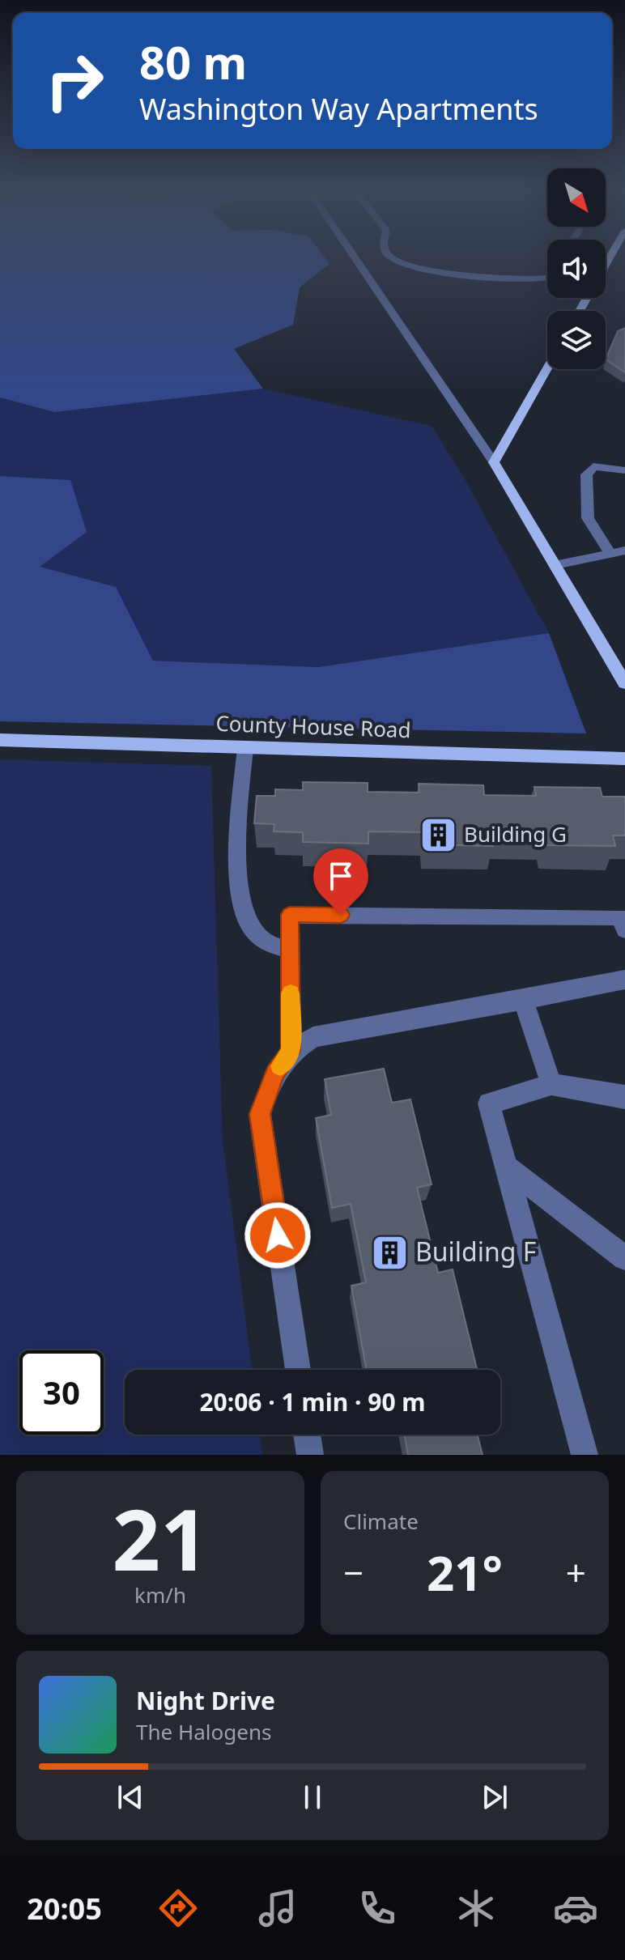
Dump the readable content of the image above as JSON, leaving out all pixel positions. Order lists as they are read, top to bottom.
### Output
{
  "streets": {
    "main road": ["County House Road"]
  },
  "places": {
    "building": ["Building G", "Building F"]
  },
  "north": "bottom right",
  "page": {
    "turn": ["80 m", "Washington Way Apartments"],
    "limit": "30",
    "trip": "20:06 · 1 min · 90 m",
    "tile": [
      ["21", "km/h"],
      "Climate"
    ],
    "heat": ["−", "21°", "+"],
    "song": ["Night Drive", "The Halogens"],
    "tabs": "20:05"
  }
}
